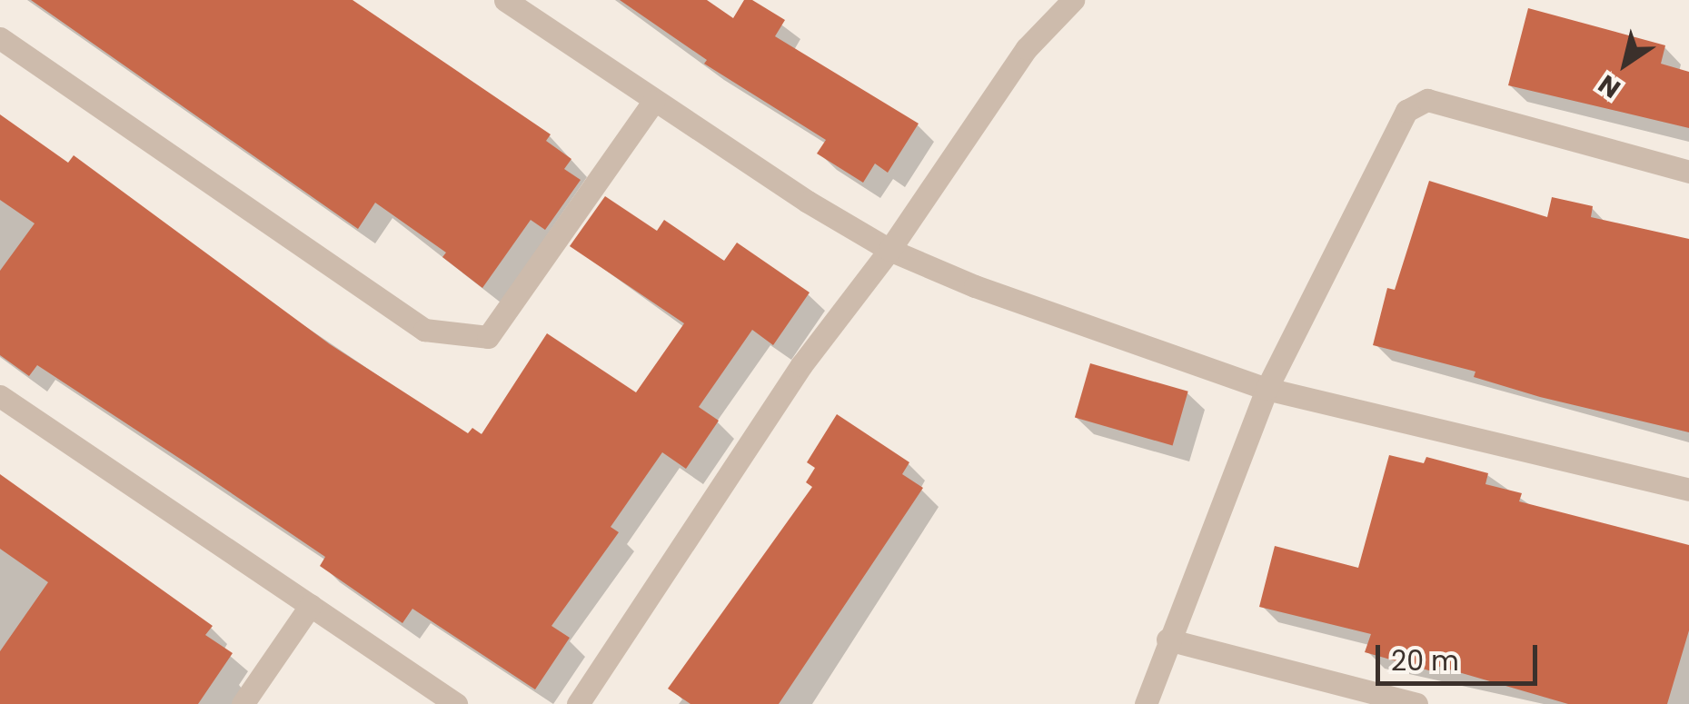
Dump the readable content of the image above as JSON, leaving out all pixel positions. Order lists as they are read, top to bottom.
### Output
{
  "scale_bar": "20 m",
  "north": "bottom left"
}
